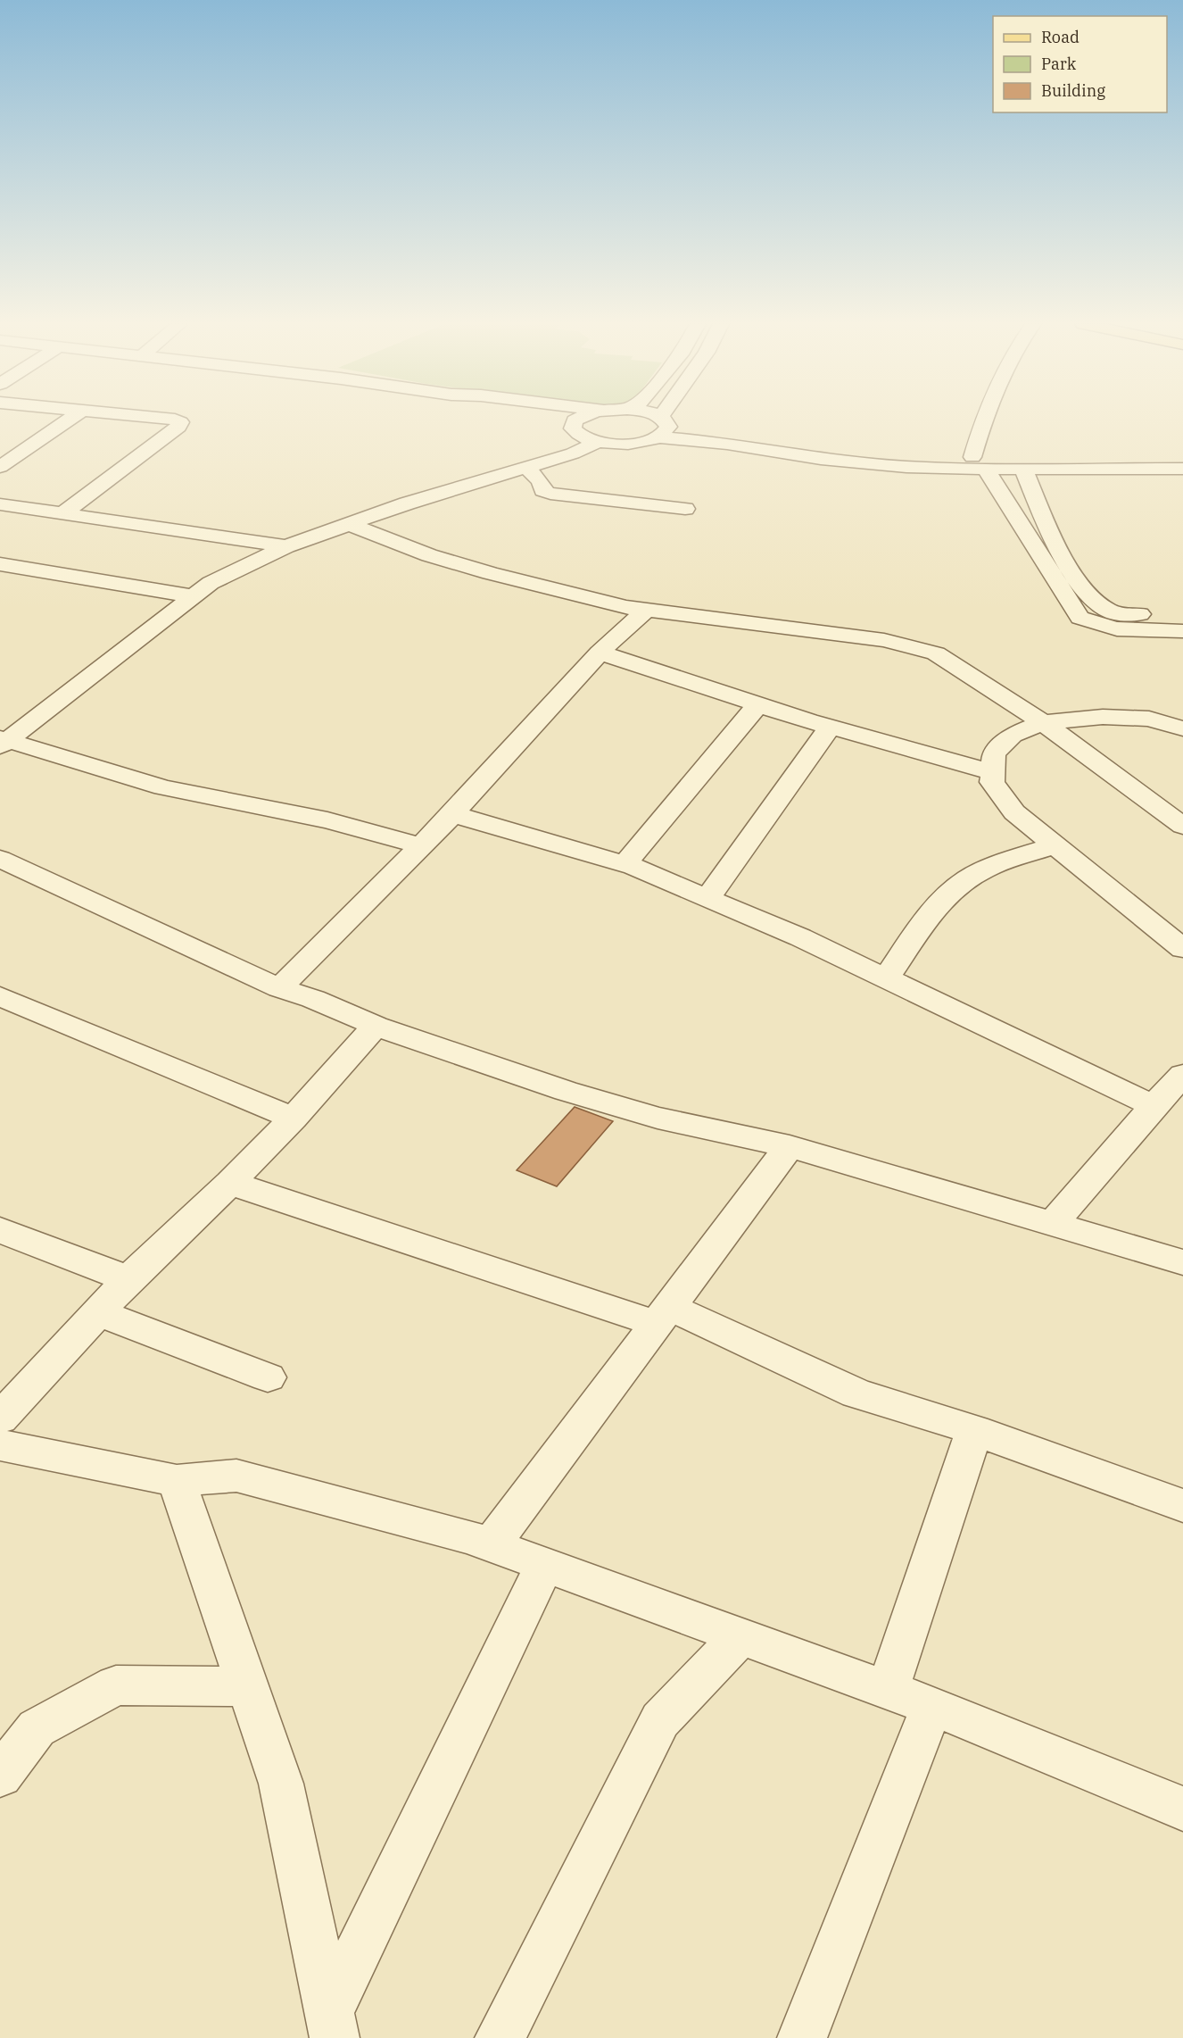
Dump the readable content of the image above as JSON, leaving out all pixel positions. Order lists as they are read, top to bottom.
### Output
{
  "legend": ["Road", "Park", "Building"]
}
